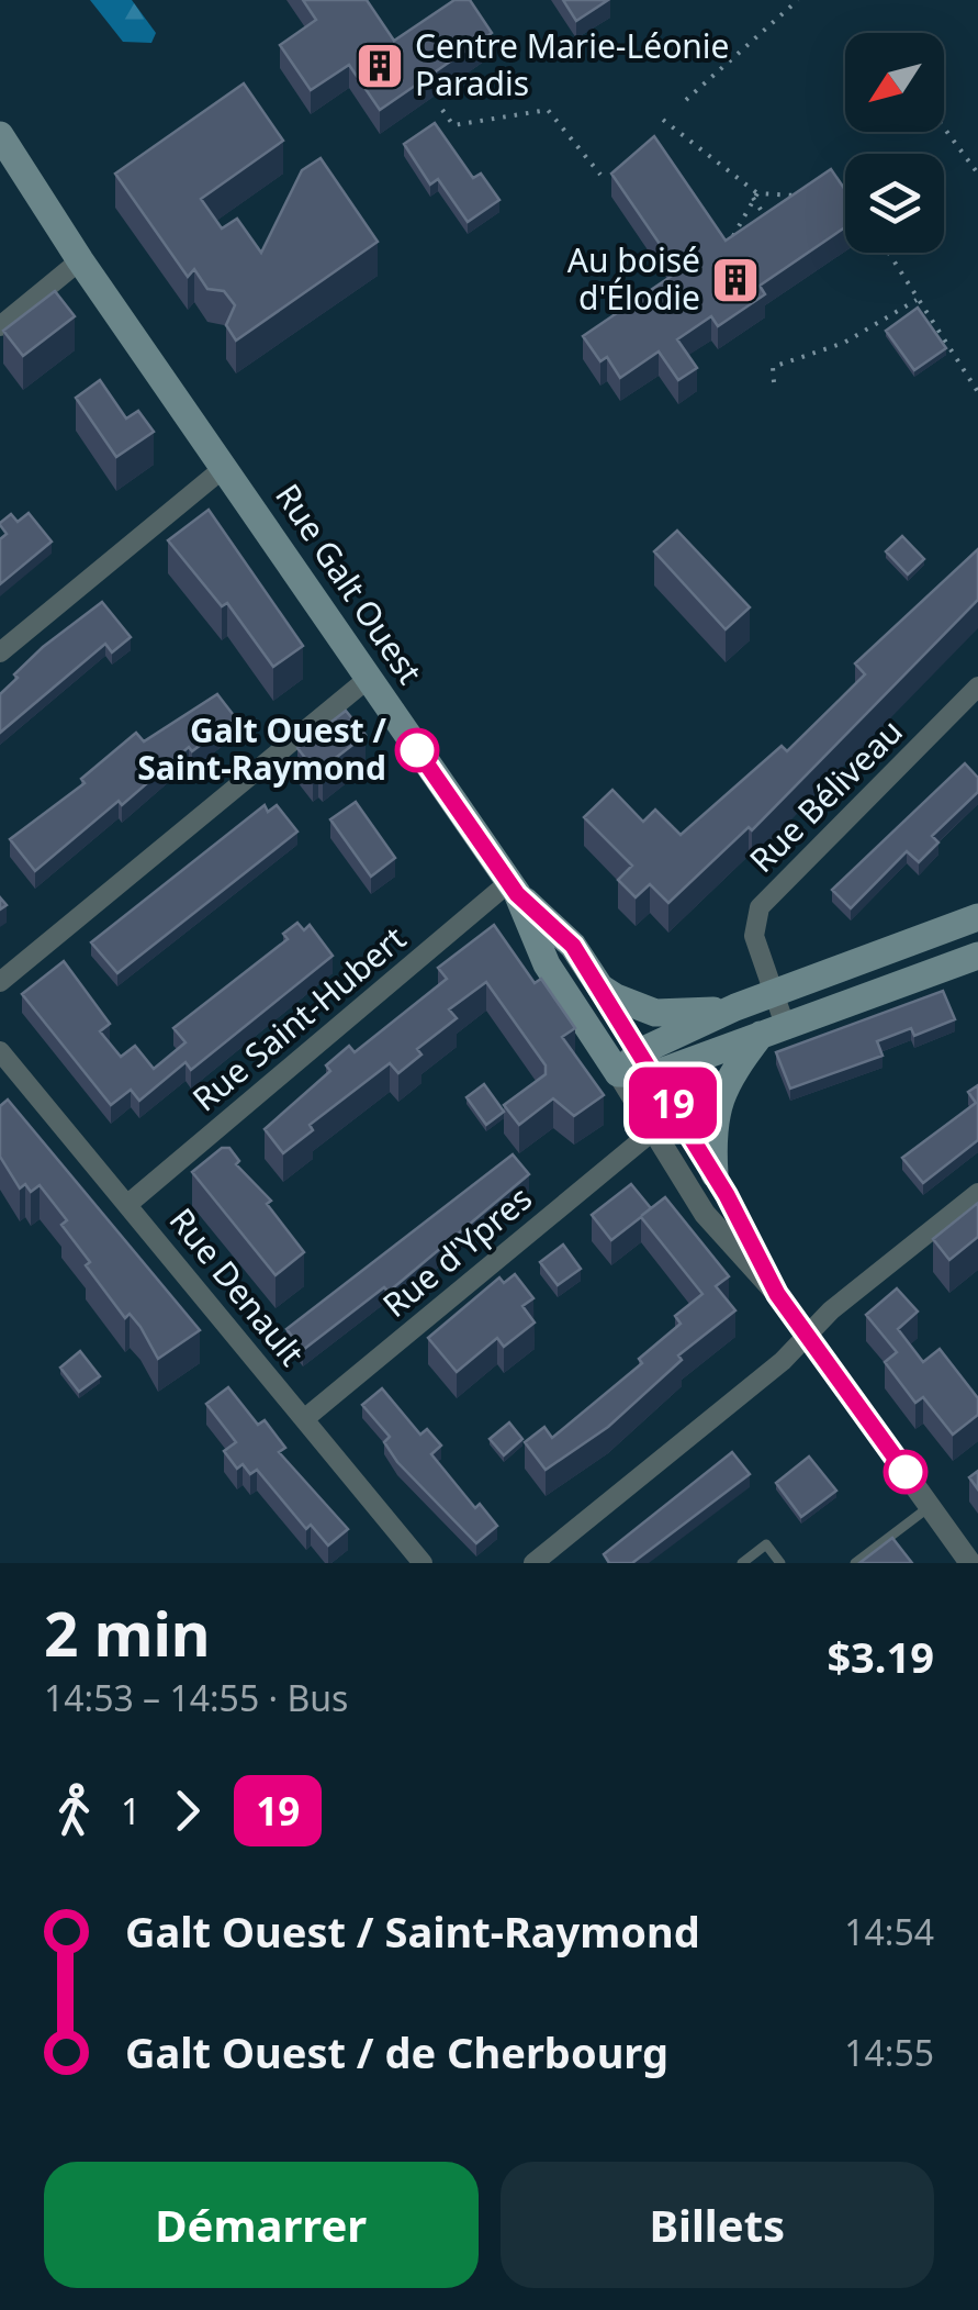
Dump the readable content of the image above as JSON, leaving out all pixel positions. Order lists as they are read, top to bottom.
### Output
{
  "streets": {
    "main road": ["Rue Galt Ouest"],
    "street": [
      "Rue Béliveau",
      "Rue Saint-Hubert",
      "Rue d'Ypres",
      "Rue Denault"
    ]
  },
  "crossings": [
    ["Rue Galt Ouest", "Rue Saint-Hubert"],
    ["Rue Galt Ouest", "Rue d'Ypres"],
    ["Rue Saint-Hubert", "Rue Denault"],
    ["Rue d'Ypres", "Rue Denault"]
  ],
  "places": {
    "building": ["Centre Marie-Léonie Paradis", "Au boisé d'Élodie"],
    "other": ["Galt Ouest / Saint-Raymond"]
  },
  "lines": ["bus line 19"],
  "north": "bottom left",
  "page": {
    "on_map": "19",
    "heading": ["2 min", "14:53 – 14:55 · Bus", "$3.19"],
    "legs": ["1", "19"],
    "list": [
      {
        "name": "Galt Ouest / Saint-Raymond",
        "value": "14:54"
      },
      {
        "name": "Galt Ouest / de Cherbourg",
        "value": "14:55"
      }
    ],
    "buttons": ["Démarrer", "Billets"]
  }
}
